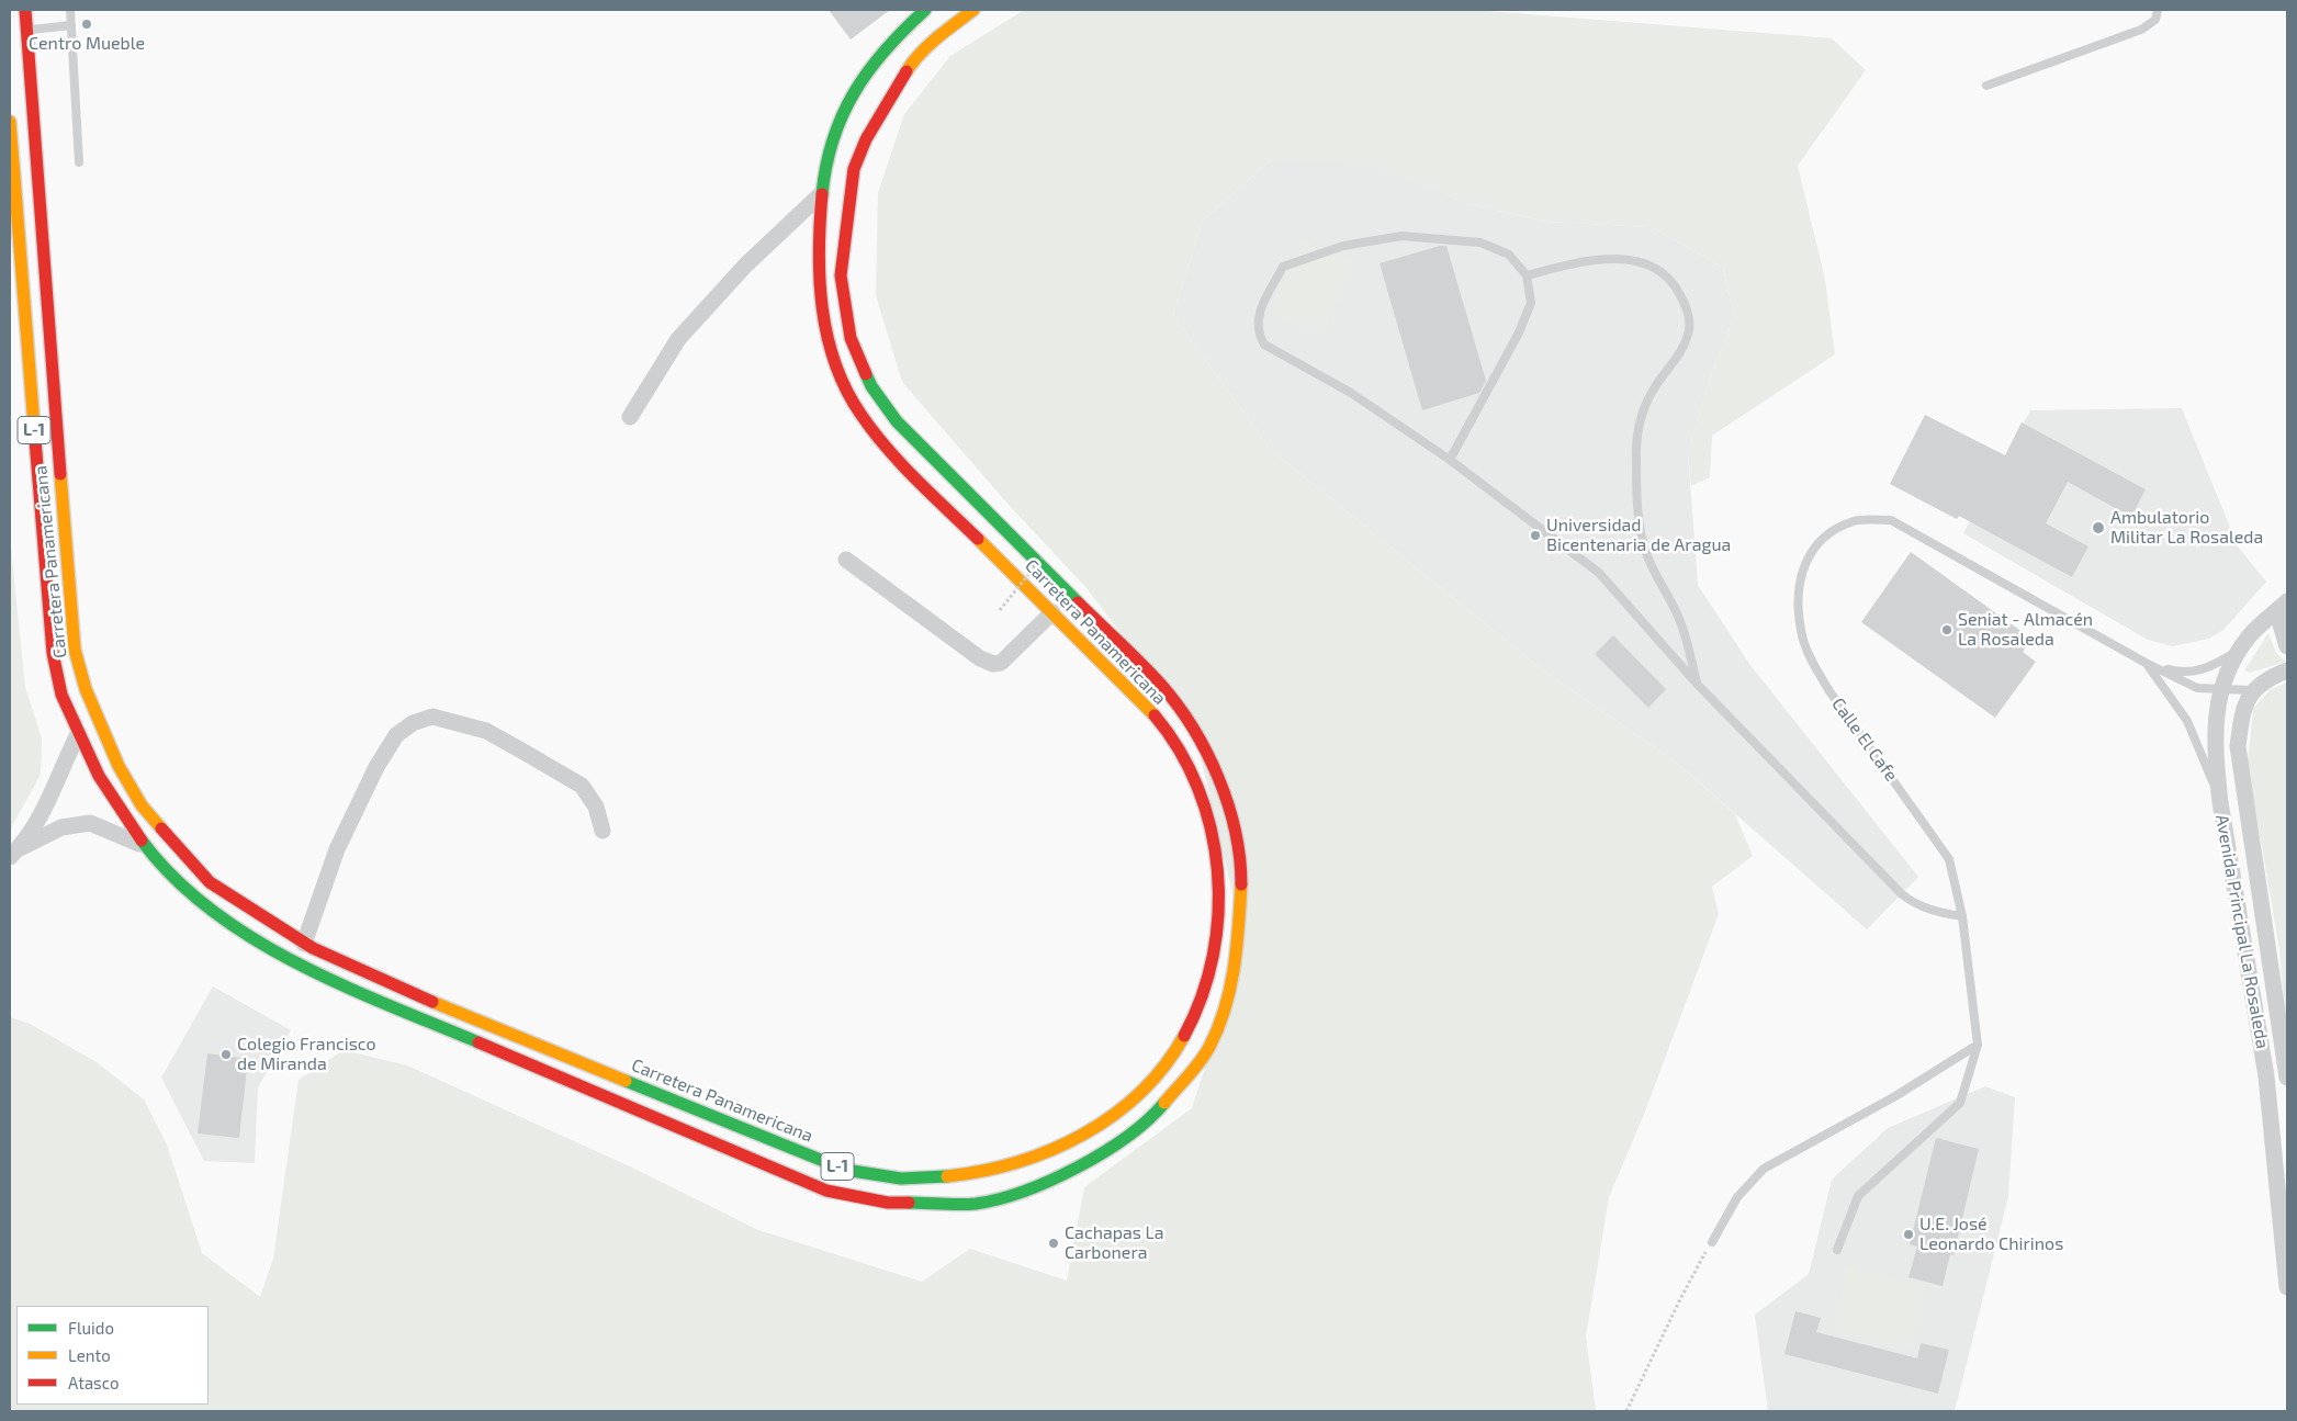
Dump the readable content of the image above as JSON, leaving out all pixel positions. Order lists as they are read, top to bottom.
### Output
{
  "streets": {
    "main road": ["L-1", "Carretera Panamericana"],
    "street": ["Avenida Principal La Rosaleda"],
    "lane": ["Calle El Cafe"]
  },
  "places": [
    "Centro Mueble",
    "Ambulatorio Militar La Rosaleda",
    "Universidad Bicentenaria de Aragua",
    "Seniat - Almacén La Rosaleda",
    "Colegio Francisco de Miranda",
    "U.E. José Leonardo Chirinos",
    "Cachapas La Carbonera"
  ],
  "legend": ["Fluido", "Lento", "Atasco"]
}
